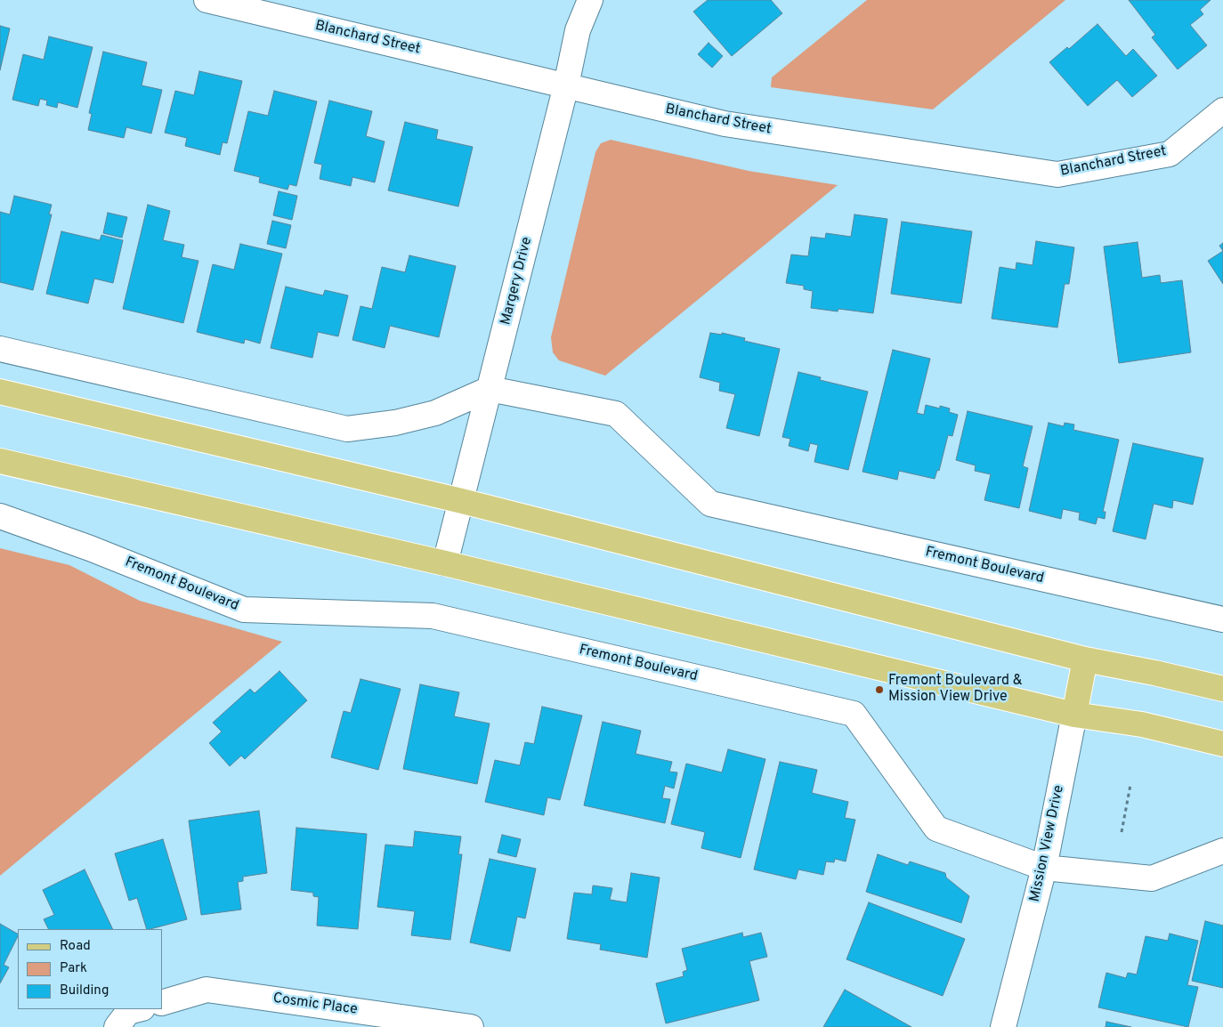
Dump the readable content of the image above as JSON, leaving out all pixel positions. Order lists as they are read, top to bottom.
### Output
{
  "streets": {
    "main road": ["Mission View Drive"],
    "street": [
      "Blanchard Street",
      "Margery Drive",
      "Fremont Boulevard",
      "Cosmic Place"
    ]
  },
  "crossings": [
    ["Blanchard Street", "Margery Drive"],
    ["Margery Drive", "Fremont Boulevard"],
    ["Fremont Boulevard", "Mission View Drive"]
  ],
  "places": ["Fremont Boulevard & Mission View Drive"],
  "legend": ["Road", "Park", "Building"]
}
